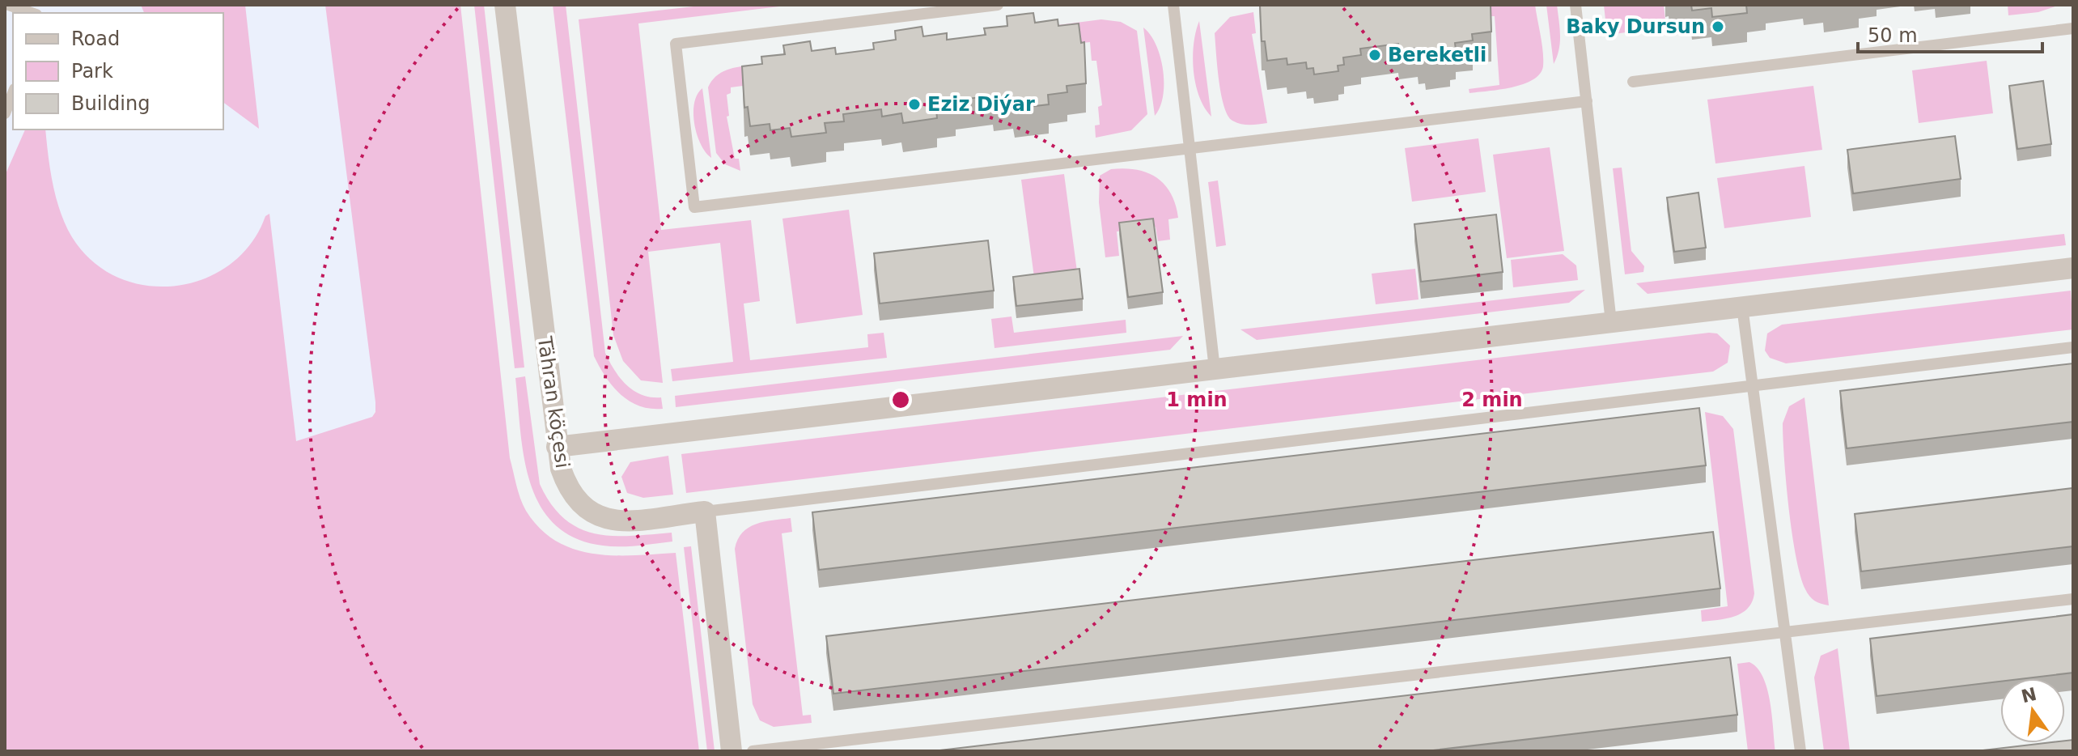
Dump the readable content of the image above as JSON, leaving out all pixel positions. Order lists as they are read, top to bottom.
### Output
{
  "streets": {
    "street": ["Tähran köçesi"]
  },
  "places": ["Baky Dursun", "Bereketli", "Eziz Diýar"],
  "legend": ["Road", "Park", "Building"],
  "scale_bar": "50 m",
  "north": "top",
  "rings": ["1 min", "2 min"]
}
